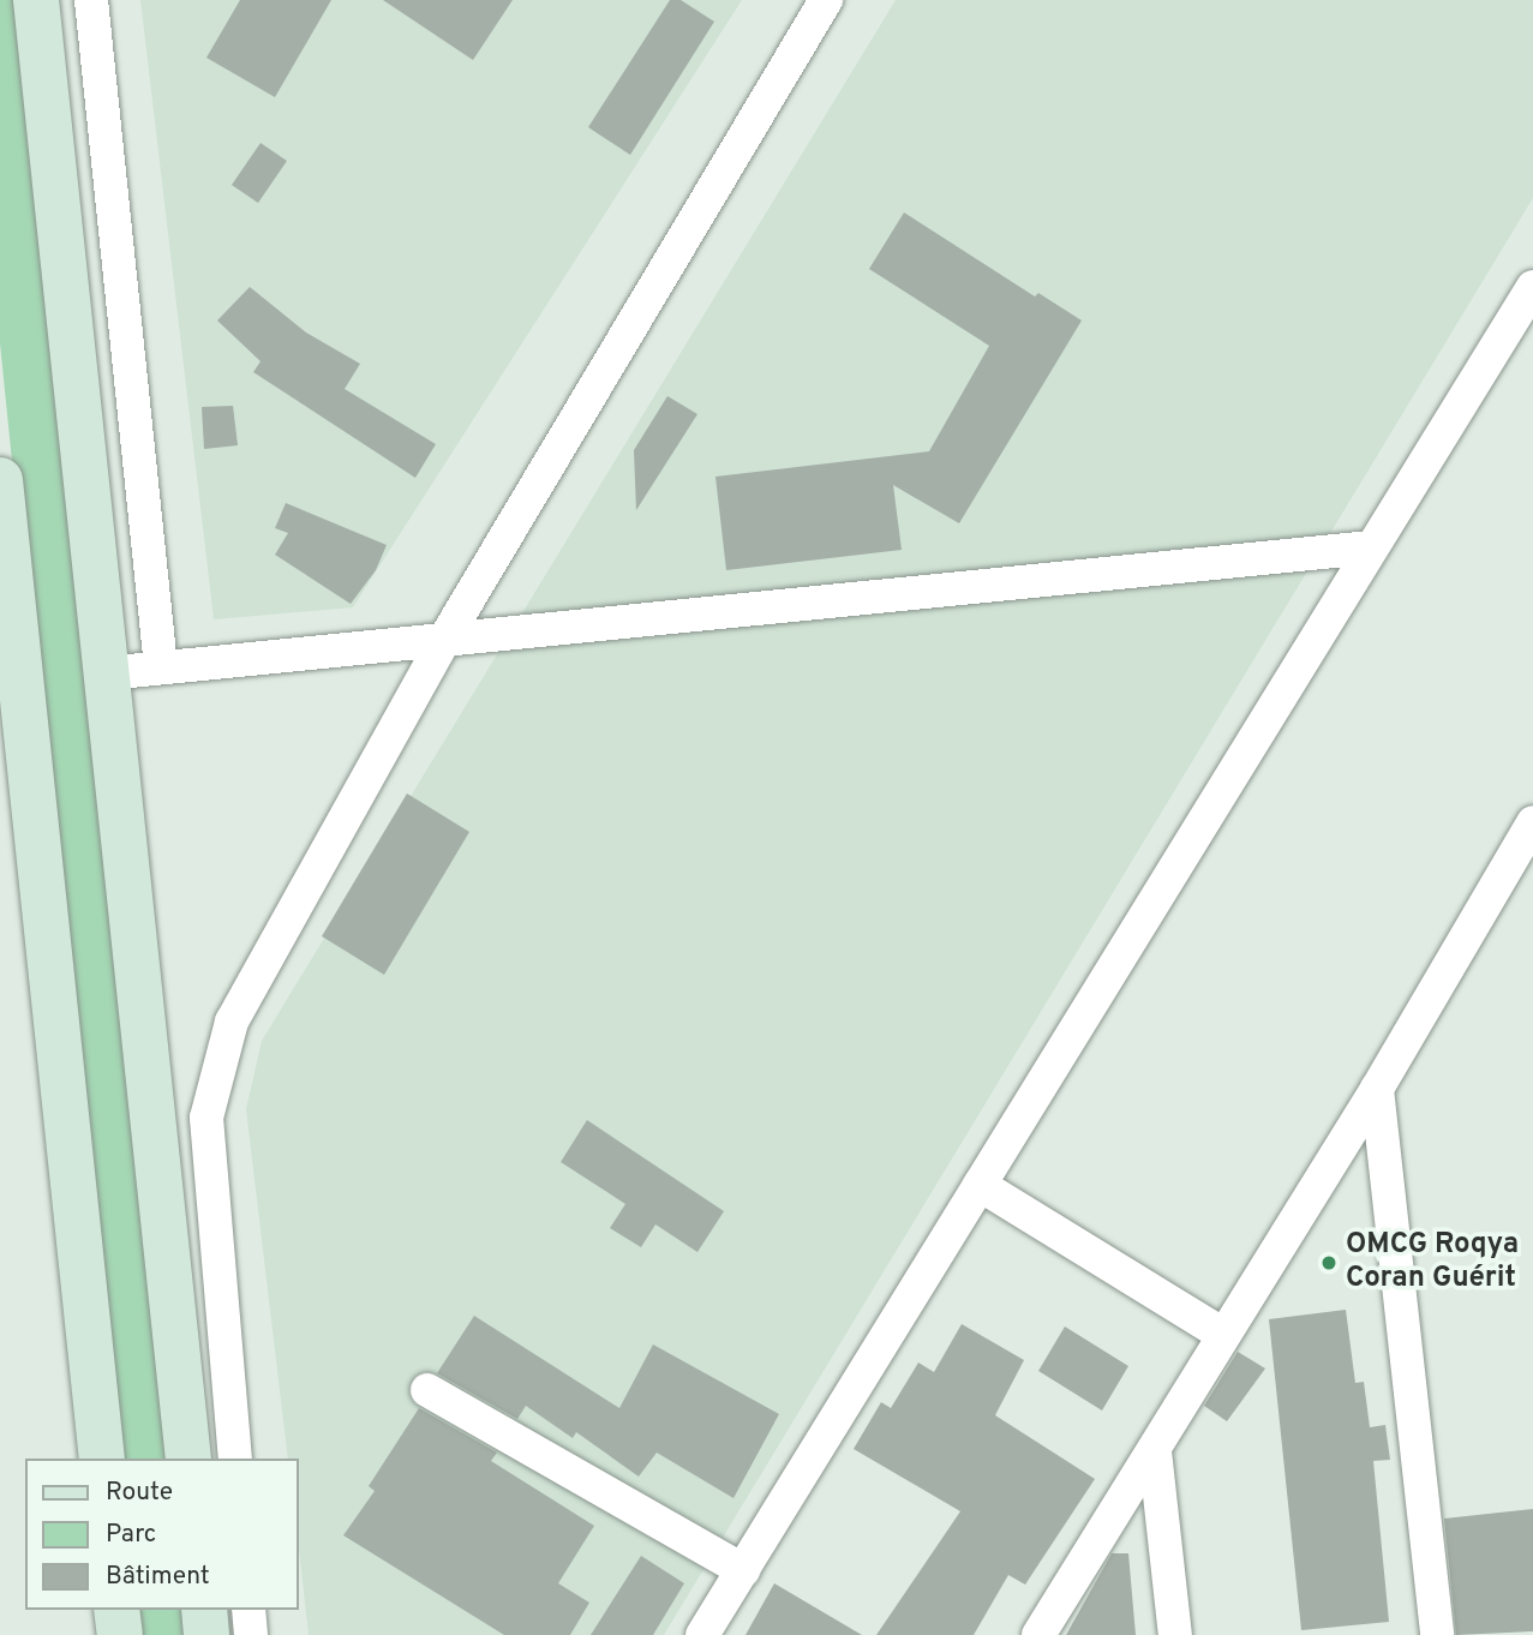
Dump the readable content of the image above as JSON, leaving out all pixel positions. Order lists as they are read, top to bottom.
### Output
{
  "places": ["OMCG Roqya Coran Guérit"],
  "legend": ["Route", "Parc", "Bâtiment"]
}
